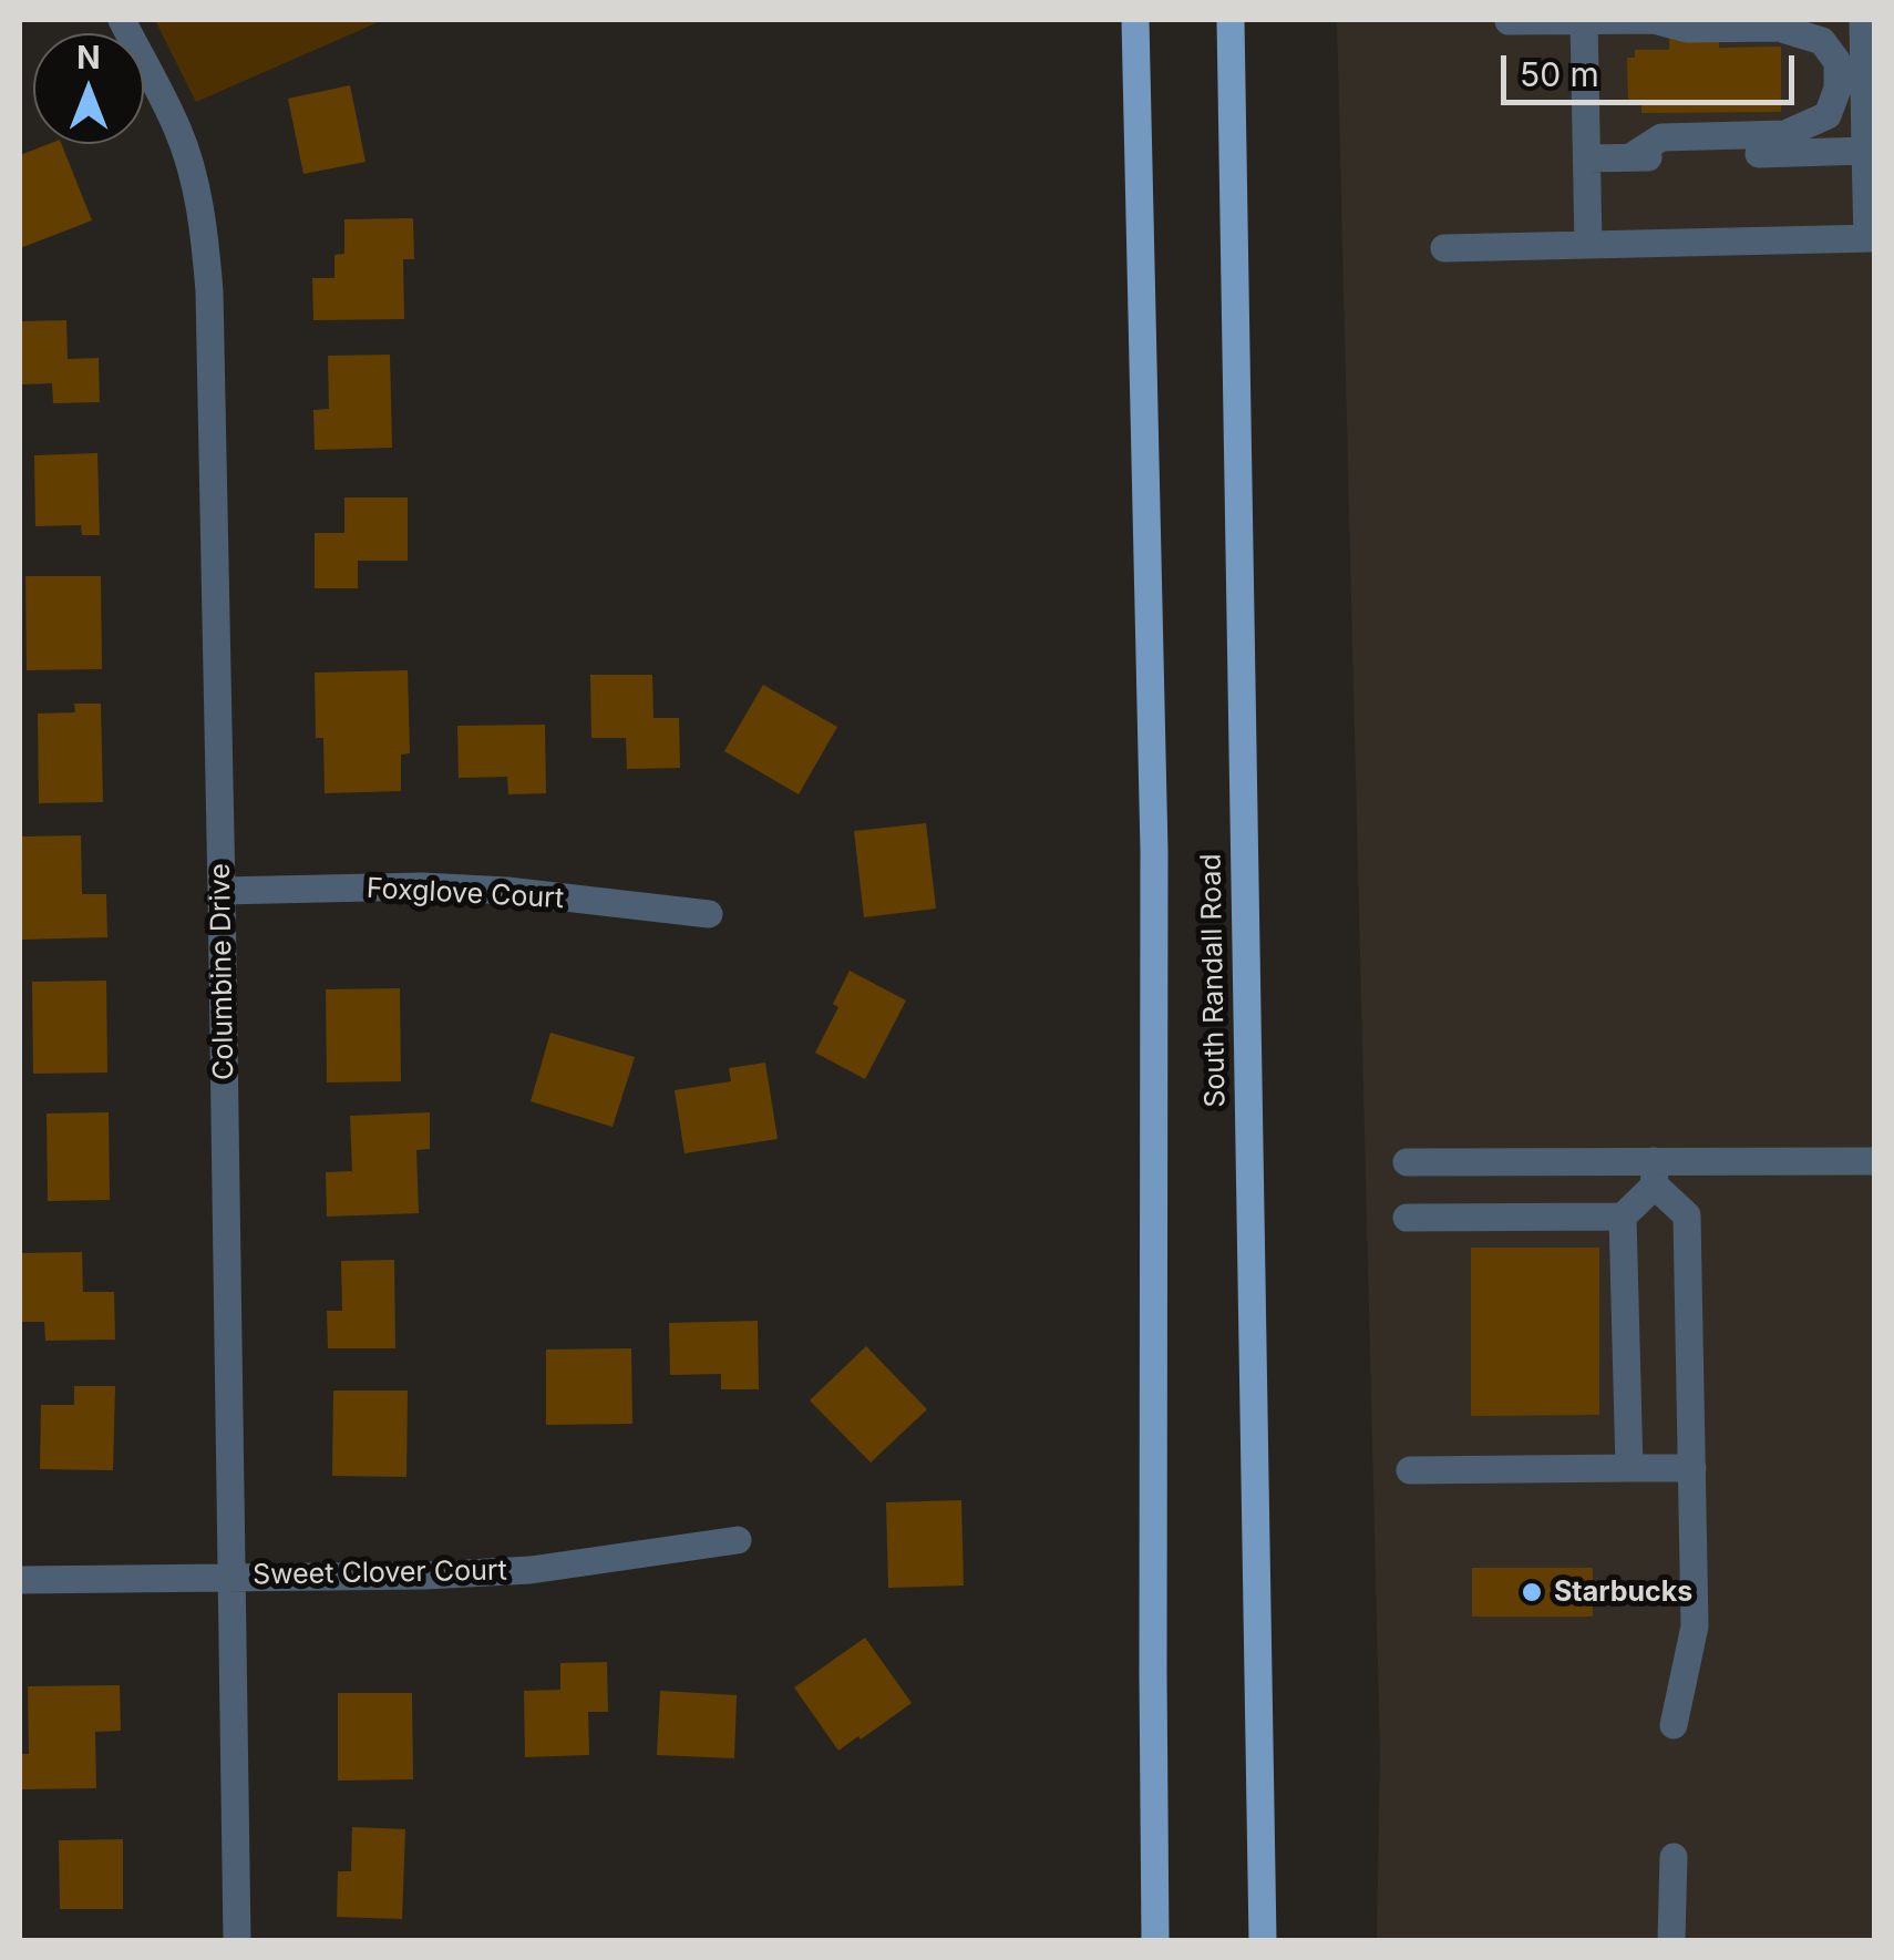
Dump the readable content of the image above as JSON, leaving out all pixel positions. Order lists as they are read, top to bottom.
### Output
{
  "streets": {
    "main road": ["South Randall Road"],
    "street": ["Foxglove Court", "Columbine Drive", "Sweet Clover Court"]
  },
  "crossings": [
    ["Foxglove Court", "Columbine Drive"],
    ["Columbine Drive", "Sweet Clover Court"]
  ],
  "places": ["Starbucks"],
  "scale_bar": "50 m",
  "north": "top"
}
